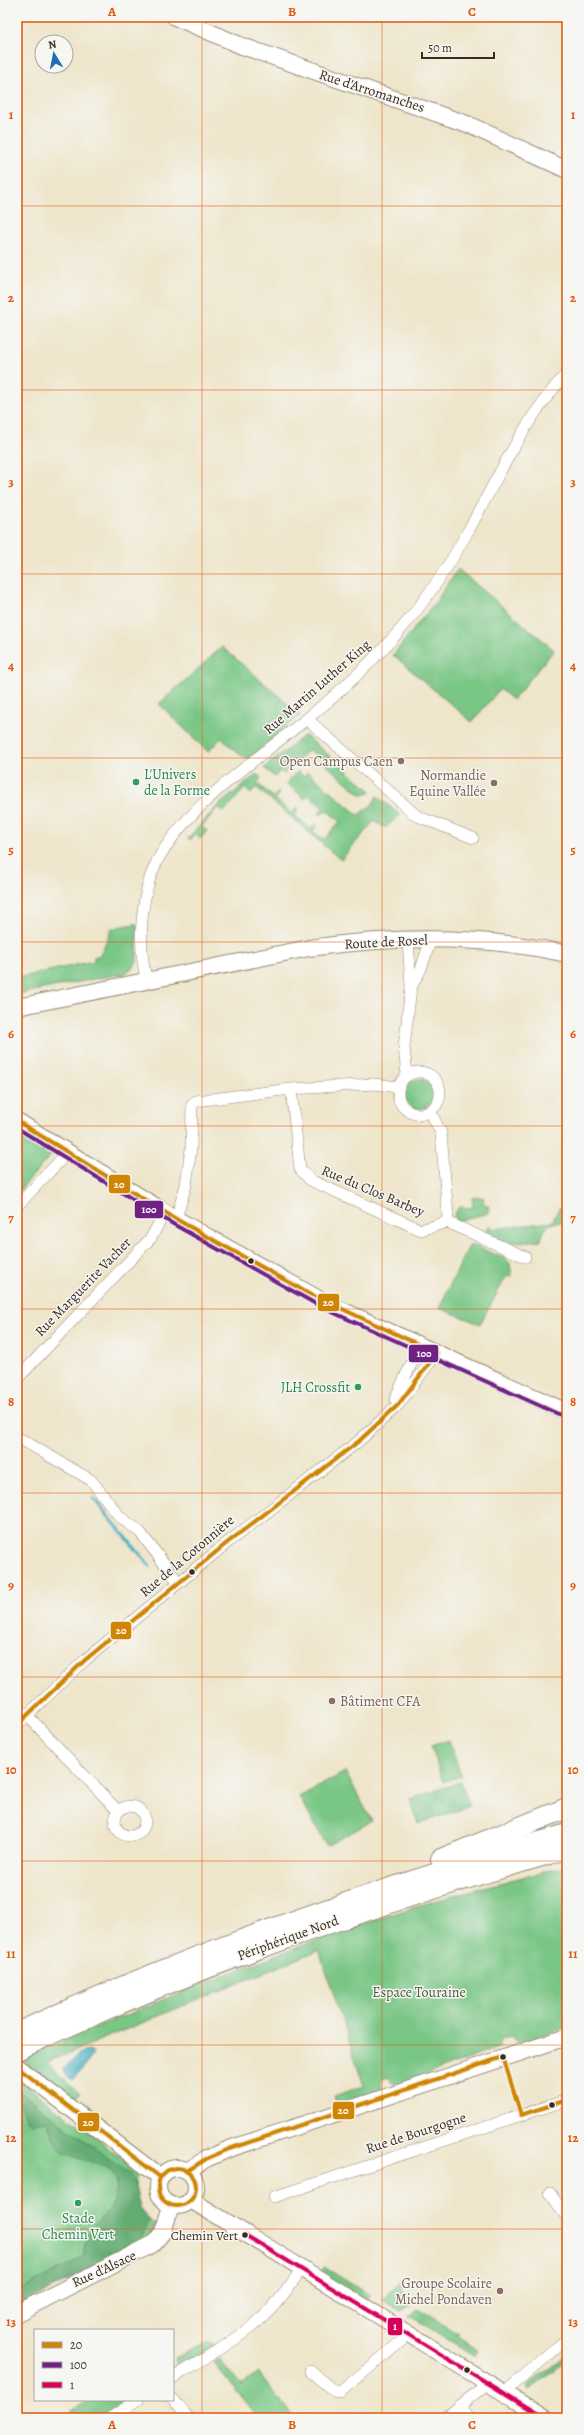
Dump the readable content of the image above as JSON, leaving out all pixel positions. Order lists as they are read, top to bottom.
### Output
{
  "streets": {
    "highway": ["Périphérique Nord"],
    "street": [
      "Rue d'Arromanches",
      "Rue Martin Luther King",
      "Route de Rosel",
      "Rue du Clos Barbey",
      "Rue Marguerite Vacher",
      "Rue de la Cotonnière",
      "Rue de Bourgogne",
      "Rue d'Alsace"
    ]
  },
  "crossings": [
    ["Rue Martin Luther King", "Route de Rosel"]
  ],
  "parks": ["Espace Touraine"],
  "places": [
    "Open Campus Caen",
    "L'Univers de la Forme",
    "Normandie Equine Vallée",
    "JLH Crossfit",
    "Bâtiment CFA",
    "Stade Chemin Vert",
    "Chemin Vert",
    "Groupe Scolaire Michel Pondaven"
  ],
  "lines": ["transit line 20", "transit line 100", "transit line 1"],
  "legend": ["20", "100", "1"],
  "scale_bar": "50 m",
  "north": "top",
  "grid": {
    "columns": ["A", "B", "C"],
    "rows": [
      "1",
      "2",
      "3",
      "4",
      "5",
      "6",
      "7",
      "8",
      "9",
      "10",
      "11",
      "12",
      "13"
    ]
  }
}
